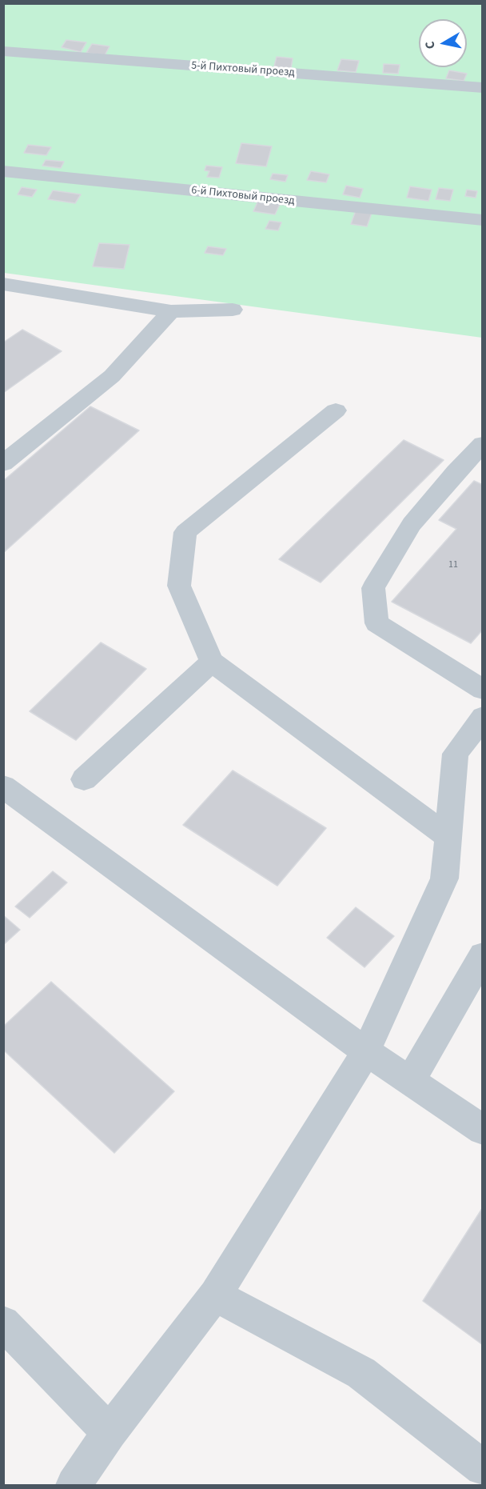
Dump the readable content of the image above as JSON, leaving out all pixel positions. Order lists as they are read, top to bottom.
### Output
{
  "streets": {
    "lane": ["5-й Пихтовый проезд", "6-й Пихтовый проезд"]
  },
  "house_numbers": ["11"],
  "north": "left"
}
